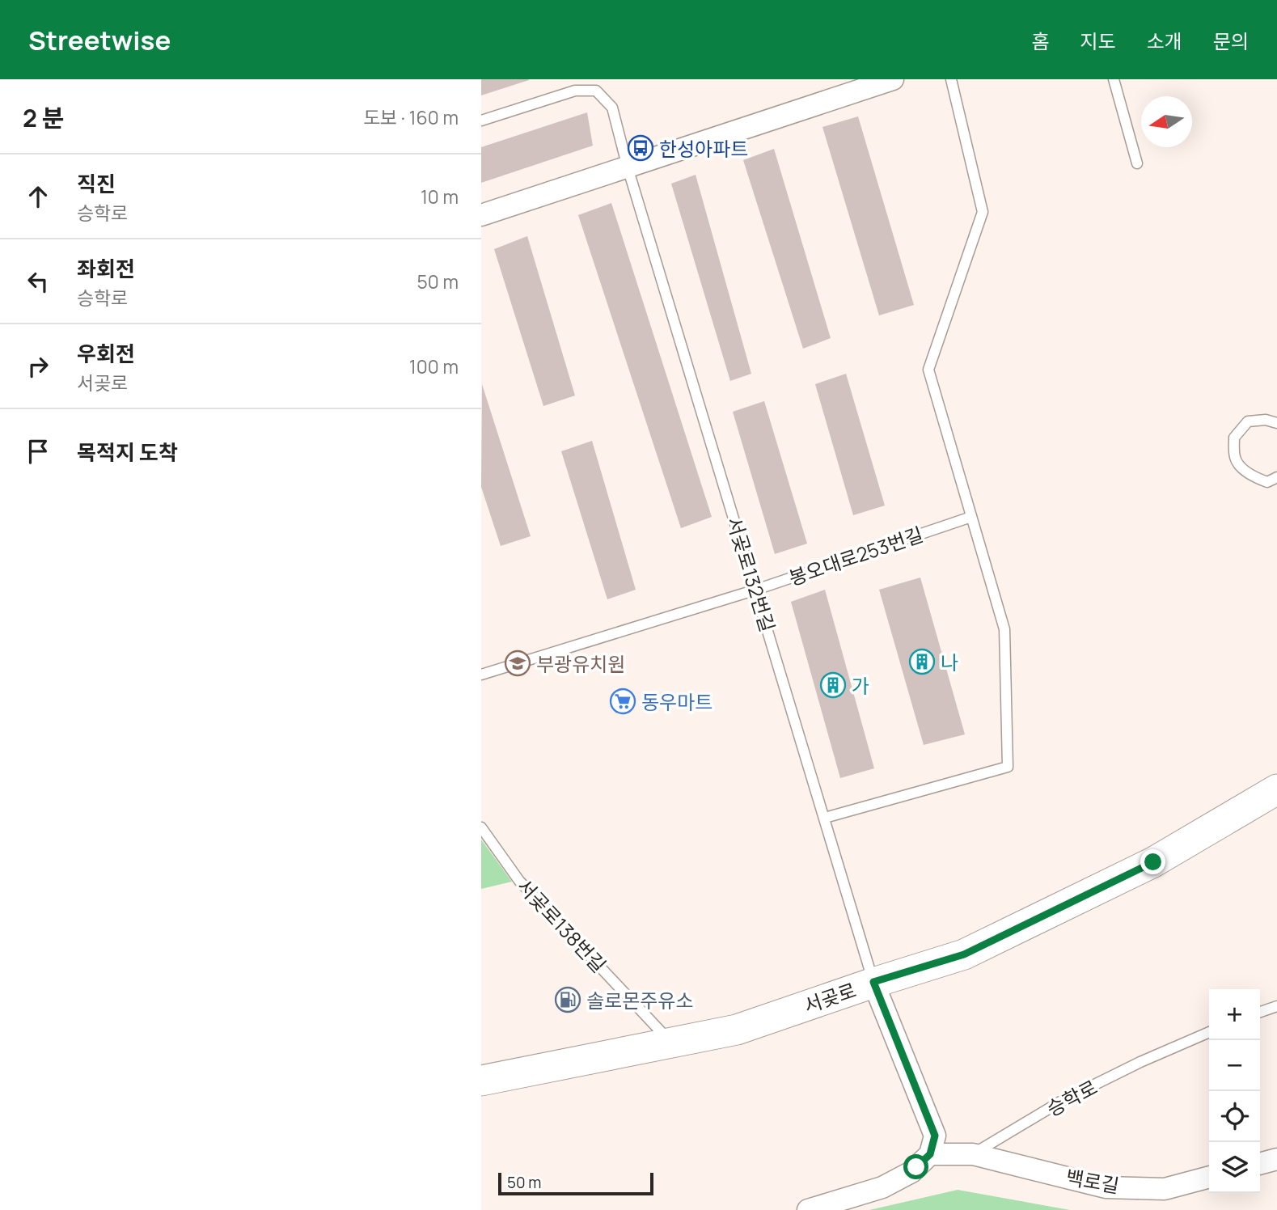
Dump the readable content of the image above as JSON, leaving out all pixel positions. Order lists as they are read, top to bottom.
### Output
{
  "streets": {
    "main road": ["서곶로"],
    "street": ["백로길"],
    "lane": [
      "봉오대로253번길",
      "서곶로132번길",
      "서곶로138번길",
      "승학로"
    ]
  },
  "crossings": [
    ["봉오대로253번길", "서곶로132번길"],
    ["서곶로132번길", "서곶로"],
    ["서곶로138번길", "서곶로"],
    ["승학로", "백로길"]
  ],
  "places": {
    "bus stop": ["한성아파트"],
    "building": ["나", "가"],
    "school or university": ["부광유치원"],
    "supermarket": ["동우마트"],
    "fuel station": ["솔로몬주유소"]
  },
  "scale_bar": "50 m",
  "north": "left",
  "page": {
    "header": "Streetwise",
    "nav": [
      "홈",
      "지도",
      "소개",
      "문의"
    ],
    "heading": ["2 분", "도보 · 160 m"],
    "list": [
      ["직진", "승학로", "10 m"],
      ["좌회전", "승학로", "50 m"],
      ["우회전", "서곶로", "100 m"],
      "목적지 도착"
    ],
    "map_buttons": ["+", "−"],
    "scale": "50 m"
  }
}
